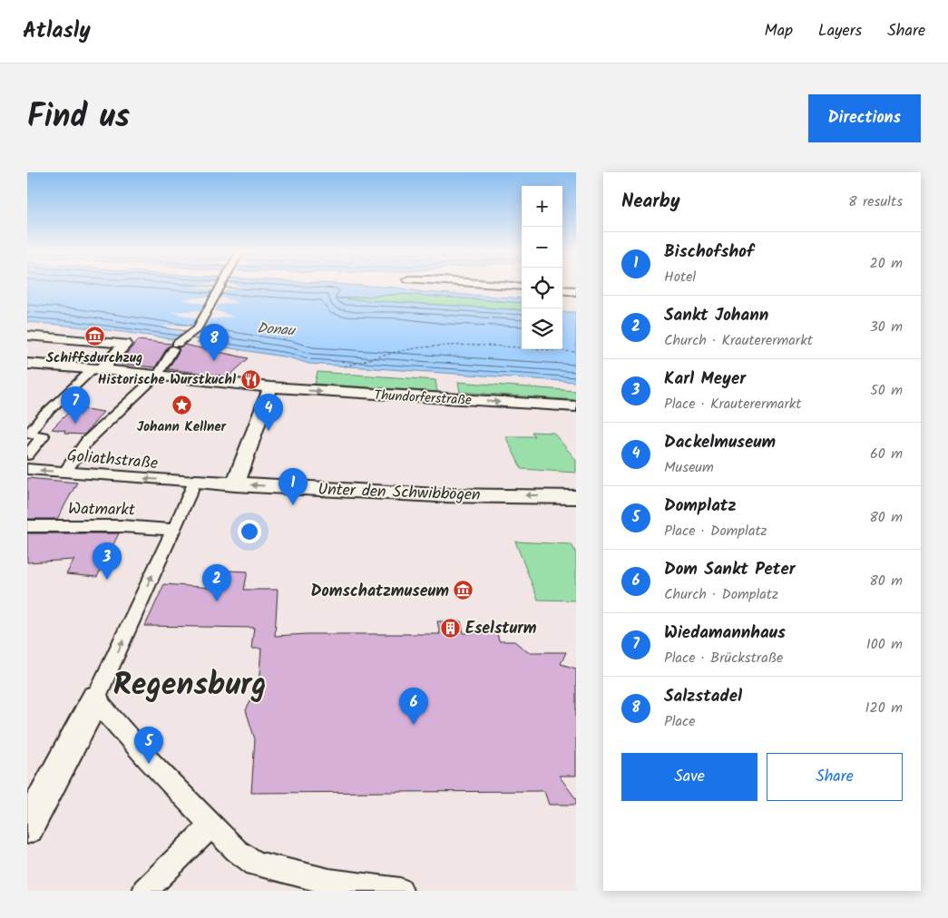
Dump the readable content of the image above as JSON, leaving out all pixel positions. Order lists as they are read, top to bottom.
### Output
{
  "streets": {
    "street": [
      "Thundorferstraße",
      "Goliathstraße",
      "Unter den Schwibbögen",
      "Watmarkt"
    ]
  },
  "crossings": [
    ["Goliathstraße", "Unter den Schwibbögen"]
  ],
  "one_way": ["Thundorferstraße", "Goliathstraße", "Unter den Schwibbögen"],
  "districts": ["Regensburg"],
  "water": ["Donau"],
  "places": {
    "museum": ["Schiffsdurchzug", "Domschatzmuseum"],
    "restaurant": ["Historische Wurstkuchl"],
    "place": ["Johann Kellner"],
    "building": ["Eselsturm"]
  },
  "page": {
    "header": "Atlasly",
    "nav": ["Map", "Layers", "Share"],
    "title": "Find us",
    "buttons": [
      "Directions",
      ["Save", "Share"]
    ],
    "heading": ["Nearby", "8 results"],
    "map_buttons": ["+", "−"],
    "list": [
      {
        "mark": "1",
        "name": "Bischofshof",
        "note": "Hotel",
        "value": "20 m"
      },
      {
        "mark": "2",
        "name": "Sankt Johann",
        "note": "Church · Krauterermarkt",
        "value": "30 m"
      },
      {
        "mark": "3",
        "name": "Karl Meyer",
        "note": "Place · Krauterermarkt",
        "value": "50 m"
      },
      {
        "mark": "4",
        "name": "Dackelmuseum",
        "note": "Museum",
        "value": "60 m"
      },
      {
        "mark": "5",
        "name": "Domplatz",
        "note": "Place · Domplatz",
        "value": "80 m"
      },
      {
        "mark": "6",
        "name": "Dom Sankt Peter",
        "note": "Church · Domplatz",
        "value": "80 m"
      },
      {
        "mark": "7",
        "name": "Wiedamannhaus",
        "note": "Place · Brückstraße",
        "value": "100 m"
      },
      {
        "mark": "8",
        "name": "Salzstadel",
        "note": "Place",
        "value": "120 m"
      }
    ],
    "pins": [
      "8",
      "7",
      "4",
      "1",
      "3",
      "2",
      "6",
      "5"
    ]
  }
}
